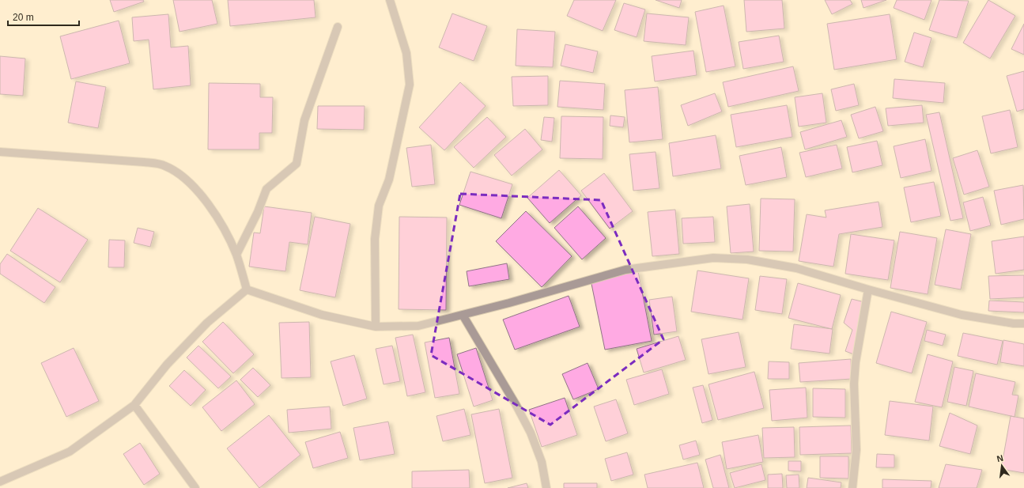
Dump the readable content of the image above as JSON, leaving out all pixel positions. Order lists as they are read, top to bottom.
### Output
{
  "scale_bar": "20 m",
  "north": "top"
}
